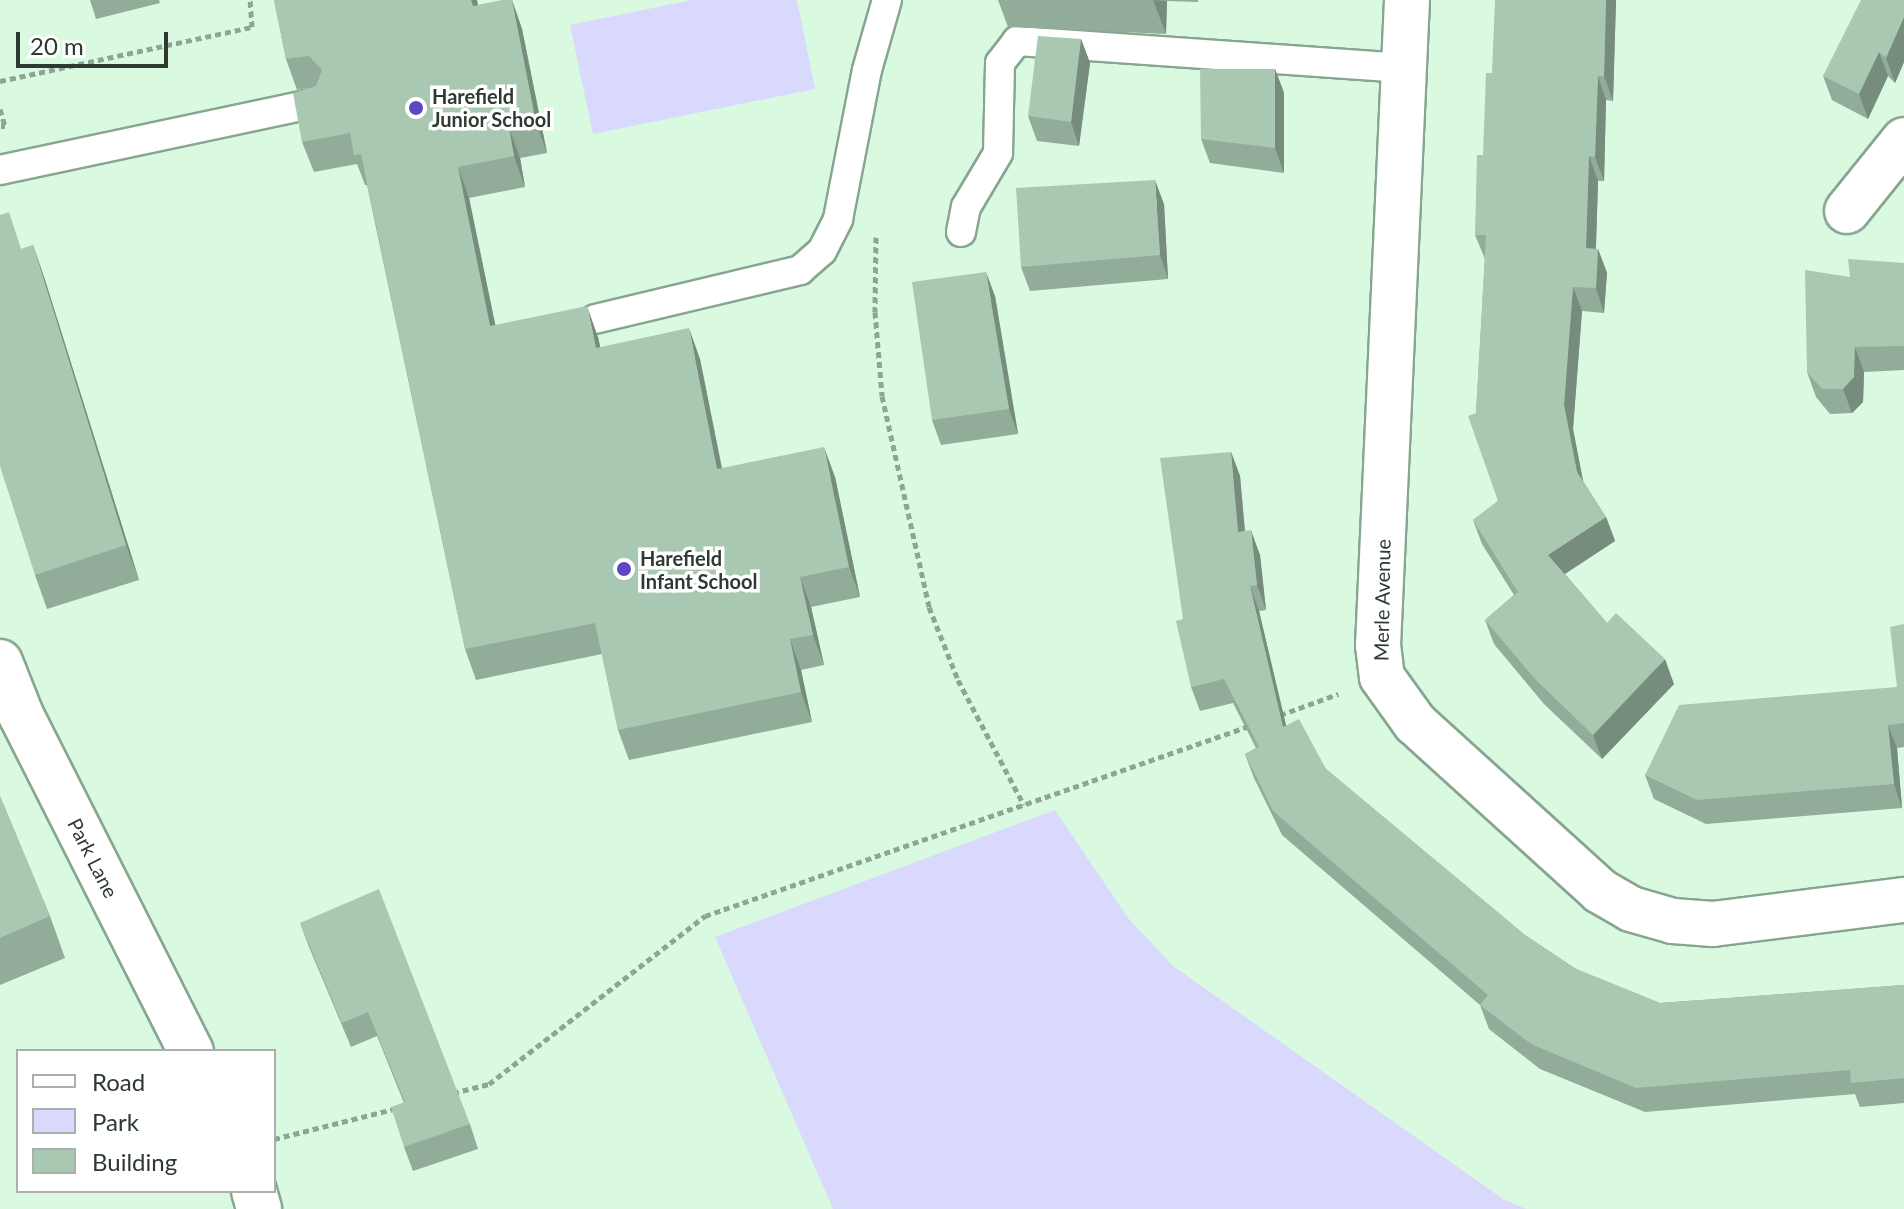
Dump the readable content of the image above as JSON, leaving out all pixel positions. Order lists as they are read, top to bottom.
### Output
{
  "streets": {
    "street": ["Merle Avenue", "Park Lane"]
  },
  "places": ["Harefield Junior School", "Harefield Infant School"],
  "legend": ["Road", "Park", "Building"],
  "scale_bar": "20 m"
}
